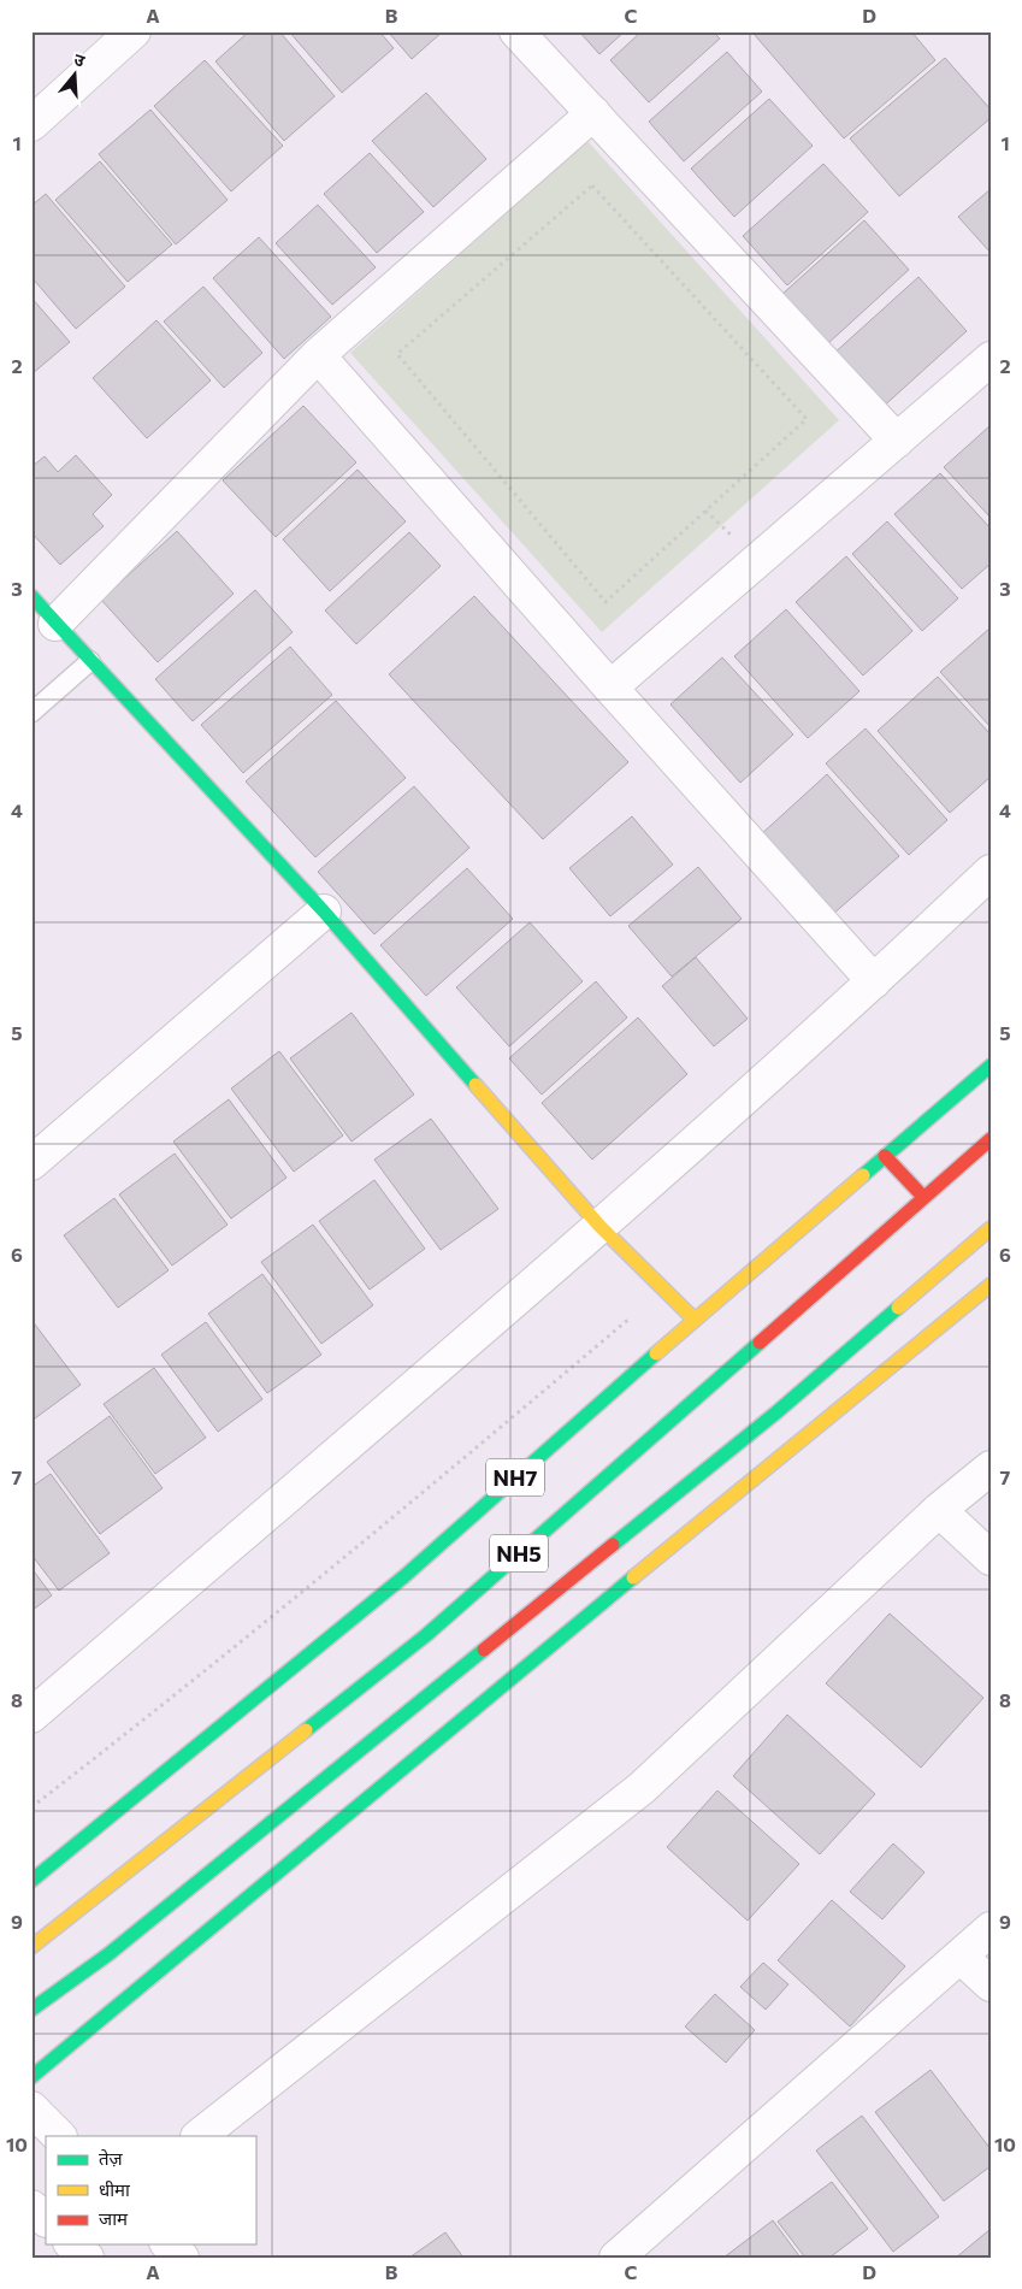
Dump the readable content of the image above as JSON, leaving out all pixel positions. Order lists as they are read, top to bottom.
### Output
{
  "streets": {
    "main road": ["NH7", "NH5"]
  },
  "legend": ["तेज़", "धीमा", "जाम"],
  "north": "top",
  "grid": {
    "columns": [
      "A",
      "B",
      "C",
      "D"
    ],
    "rows": [
      "1",
      "2",
      "3",
      "4",
      "5",
      "6",
      "7",
      "8",
      "9",
      "10"
    ]
  }
}
